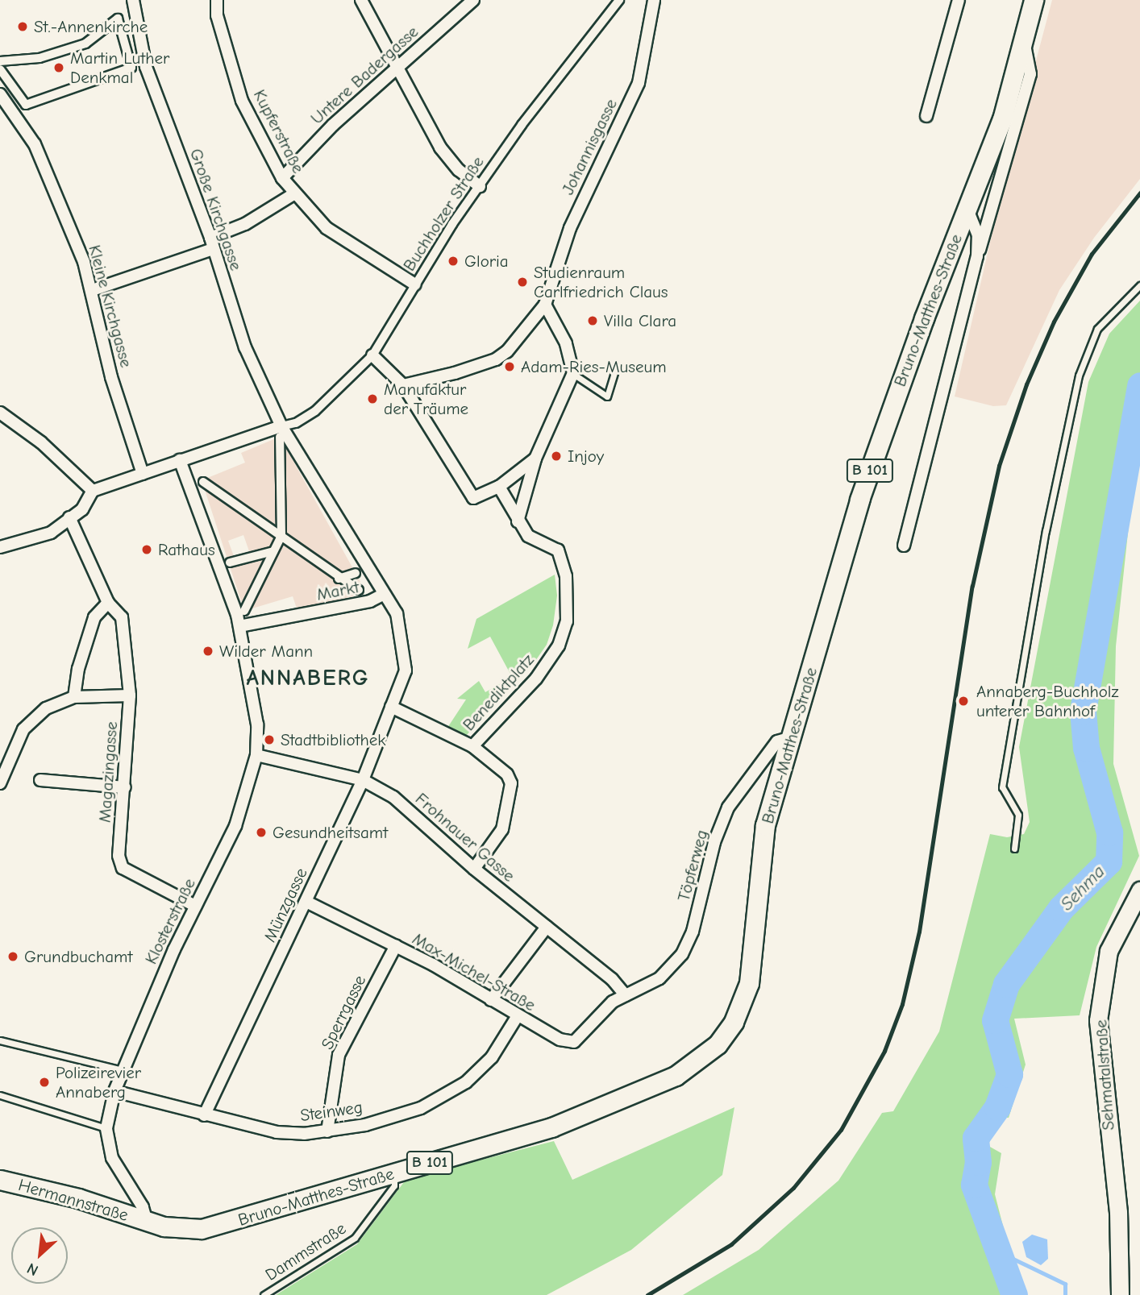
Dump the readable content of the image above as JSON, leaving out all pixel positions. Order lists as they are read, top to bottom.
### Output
{
  "streets": {
    "main road": [
      "Bruno-Matthes-Straße",
      "B 101",
      "Sehmatalstraße",
      "Hermannstraße"
    ],
    "street": [
      "Untere Badergasse",
      "Kupferstraße",
      "Johannisgasse",
      "Große Kirchgasse",
      "Buchholzer Straße",
      "Kleine Kirchgasse",
      "Markt",
      "Benediktplatz",
      "Magazingasse",
      "Frohnauer Gasse",
      "Töpferweg",
      "Münzgasse",
      "Klosterstraße",
      "Max-Michel-Straße",
      "Sperrgasse",
      "Steinweg"
    ],
    "lane": ["Dammstraße"]
  },
  "crossings": [
    ["Untere Badergasse", "Kupferstraße"],
    ["Kupferstraße", "Buchholzer Straße"],
    ["Große Kirchgasse", "Buchholzer Straße"],
    ["Große Kirchgasse", "Markt"],
    ["Buchholzer Straße", "Markt"],
    ["Bruno-Matthes-Straße", "Töpferweg"],
    ["Bruno-Matthes-Straße", "Klosterstraße"],
    ["Bruno-Matthes-Straße", "Hermannstraße"],
    ["Bruno-Matthes-Straße", "Dammstraße"],
    ["Markt", "Münzgasse"],
    ["Markt", "Klosterstraße"],
    ["Magazingasse", "Klosterstraße"],
    ["Frohnauer Gasse", "Töpferweg"],
    ["Frohnauer Gasse", "Münzgasse"],
    ["Frohnauer Gasse", "Klosterstraße"],
    ["Töpferweg", "Max-Michel-Straße"],
    ["Münzgasse", "Max-Michel-Straße"],
    ["Münzgasse", "Steinweg"],
    ["Klosterstraße", "Steinweg"],
    ["Klosterstraße", "Hermannstraße"],
    ["Max-Michel-Straße", "Sperrgasse"],
    ["Max-Michel-Straße", "Steinweg"],
    ["Sperrgasse", "Steinweg"]
  ],
  "districts": ["ANNABERG"],
  "water": ["Sehma"],
  "places": [
    "St.-Annenkirche",
    "Martin Luther Denkmal",
    "Gloria",
    "Studienraum Carlfriedrich Claus",
    "Villa Clara",
    "Adam-Ries-Museum",
    "Manufaktur der Träume",
    "Injoy",
    "Rathaus",
    "Wilder Mann",
    "Annaberg-Buchholz unterer Bahnhof",
    "Stadtbibliothek",
    "Gesundheitsamt",
    "Grundbuchamt",
    "Polizeirevier Annaberg"
  ],
  "north": "bottom left"
}
